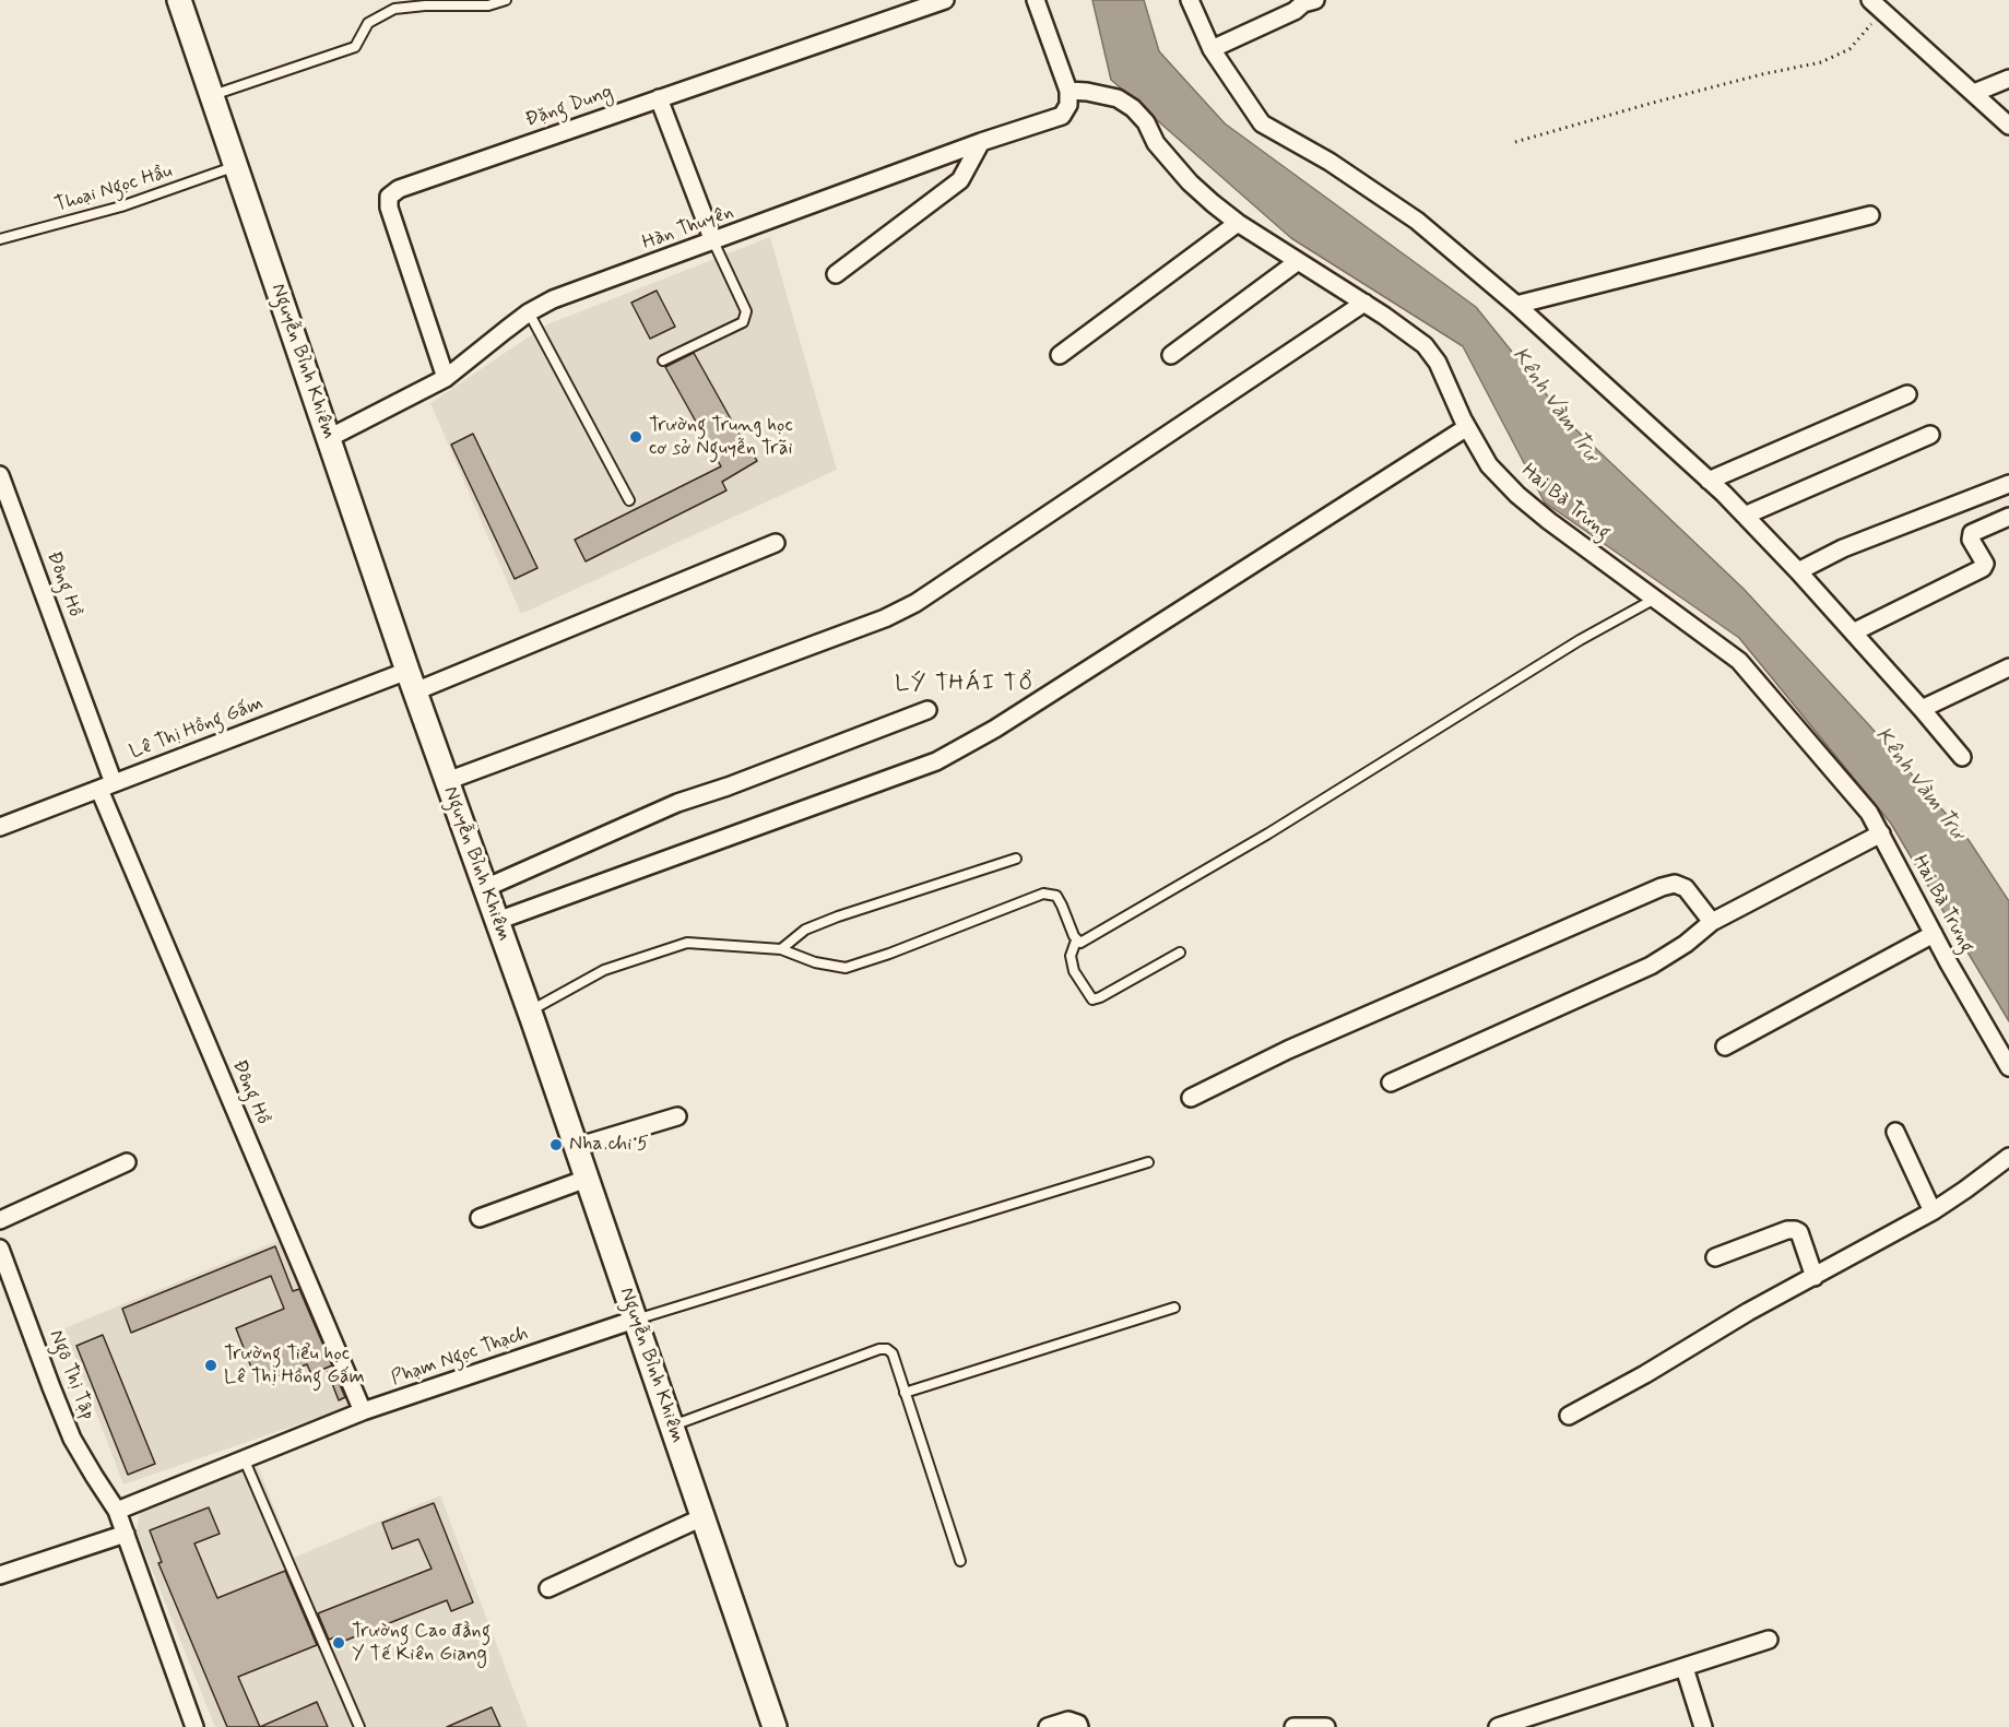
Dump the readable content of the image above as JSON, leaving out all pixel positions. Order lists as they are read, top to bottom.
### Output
{
  "streets": {
    "main road": ["Nguyễn Bỉnh Khiêm"],
    "street": [
      "Đặng Dung",
      "Hàn Thuyên",
      "Hai Bà Trưng",
      "Đông Hồ",
      "Lê Thị Hồng Gấm",
      "Phạm Ngọc Thạch",
      "Ngô Thị Tập"
    ],
    "lane": ["Thoại Ngọc Hầu"]
  },
  "crossings": [
    ["Đặng Dung", "Hàn Thuyên"],
    ["Thoại Ngọc Hầu", "Nguyễn Bỉnh Khiêm"],
    ["Hàn Thuyên", "Nguyễn Bỉnh Khiêm"],
    ["Hàn Thuyên", "Hai Bà Trưng"],
    ["Nguyễn Bỉnh Khiêm", "Lê Thị Hồng Gấm"],
    ["Nguyễn Bỉnh Khiêm", "Phạm Ngọc Thạch"],
    ["Đông Hồ", "Lê Thị Hồng Gấm"],
    ["Đông Hồ", "Phạm Ngọc Thạch"],
    ["Phạm Ngọc Thạch", "Ngô Thị Tập"]
  ],
  "districts": ["LÝ THÁI TỔ"],
  "water": ["Kênh Vàm Trư"],
  "places": [
    "Trường Trung học cơ sở Nguyễn Trãi",
    "Nha chi 5",
    "Trường Tiểu học Lê Thị Hồng Gấm",
    "Trường Cao đẳng Y Tế Kiên Giang"
  ]
}
